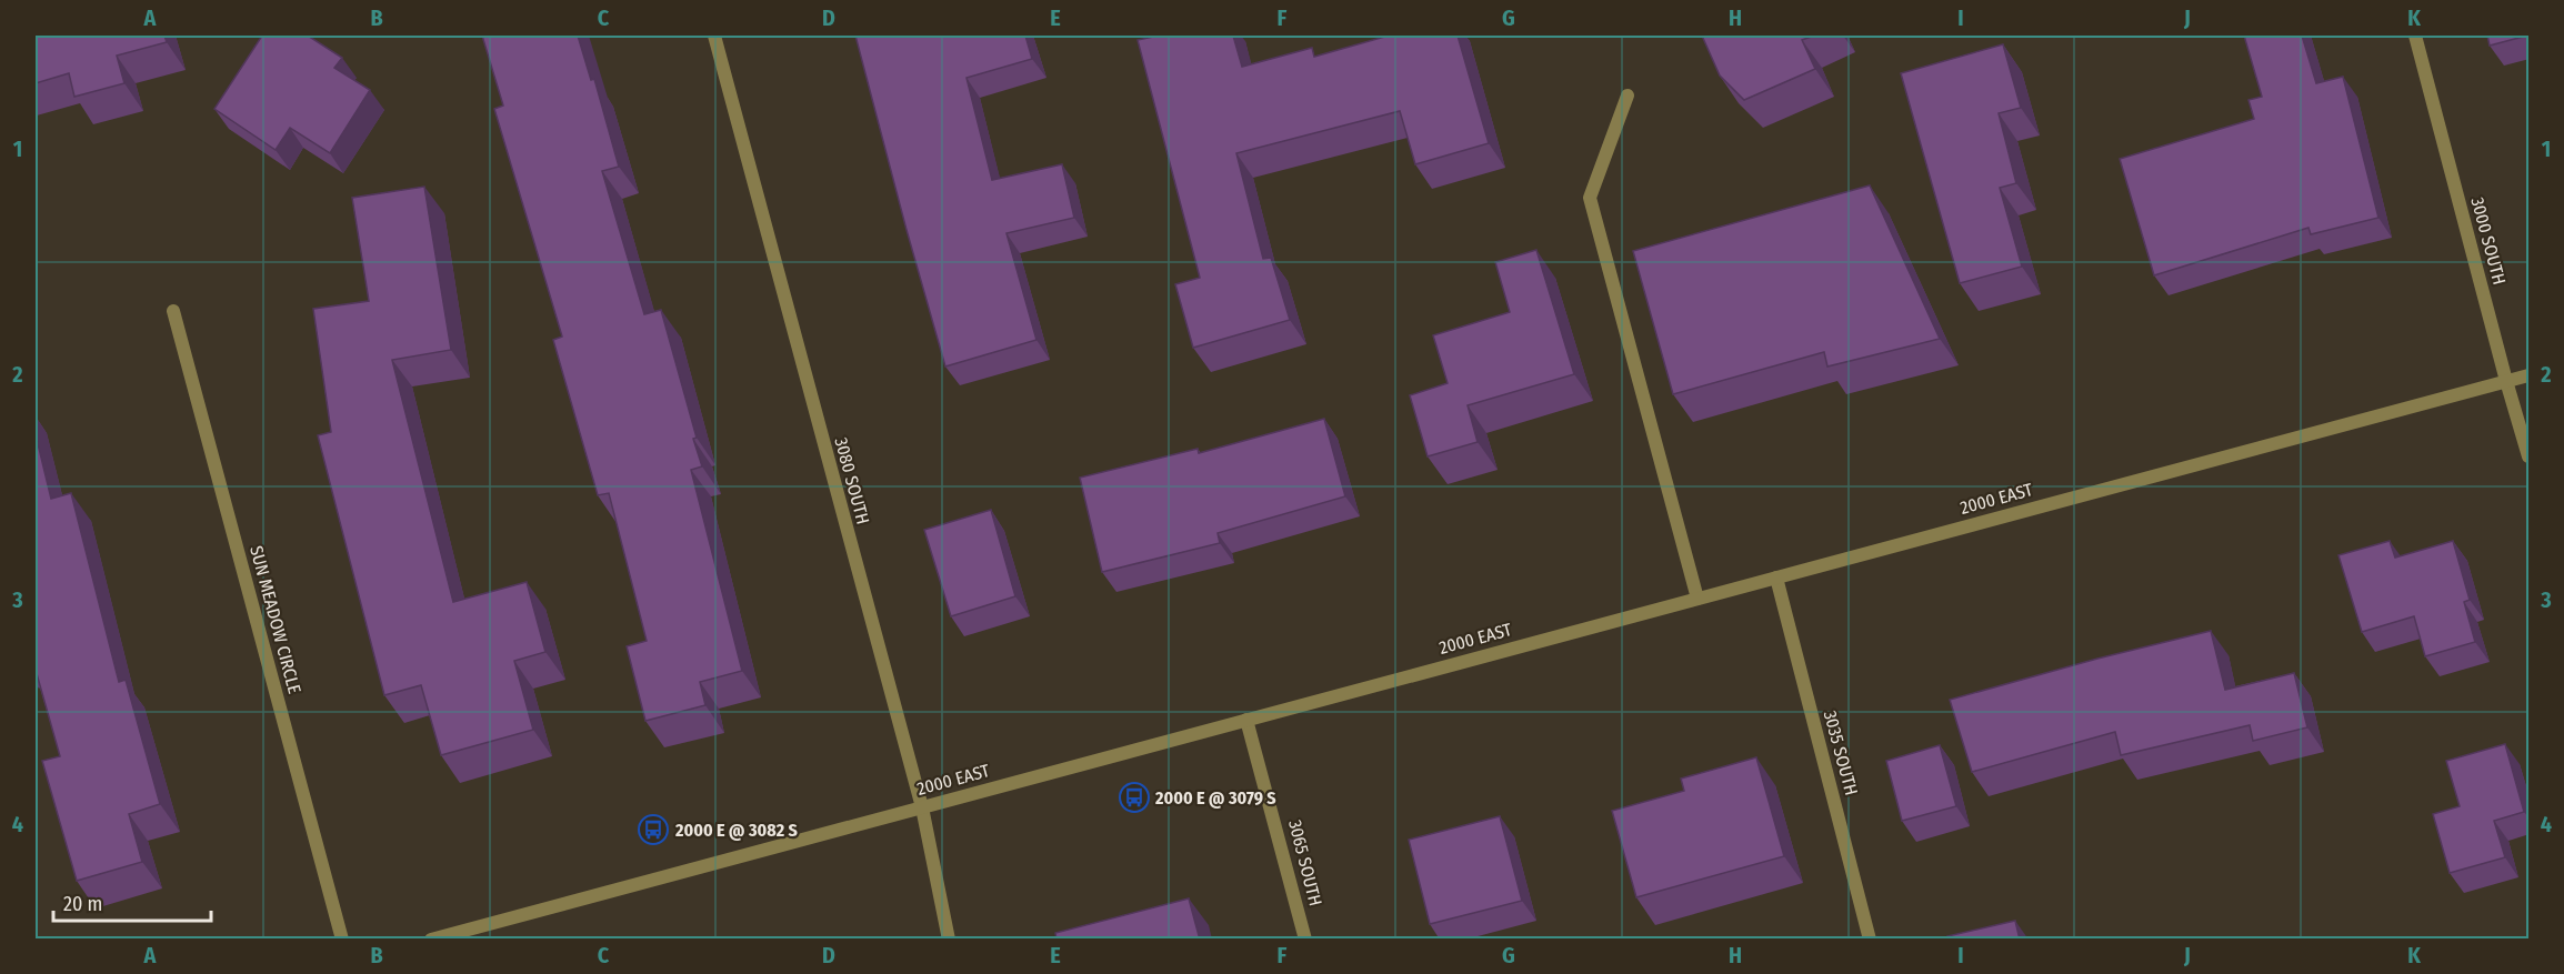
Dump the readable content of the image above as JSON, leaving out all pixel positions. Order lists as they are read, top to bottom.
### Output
{
  "streets": {
    "street": [
      "3000 SOUTH",
      "3080 SOUTH",
      "2000 EAST",
      "SUN MEADOW CIRCLE",
      "3035 SOUTH",
      "3065 SOUTH"
    ]
  },
  "crossings": [
    ["3000 SOUTH", "2000 EAST"],
    ["3080 SOUTH", "2000 EAST"],
    ["2000 EAST", "3035 SOUTH"],
    ["2000 EAST", "3065 SOUTH"]
  ],
  "places": {
    "bus stop": ["2000 E @ 3079 S", "2000 E @ 3082 S"]
  },
  "scale_bar": "20 m",
  "grid": {
    "columns": [
      "A",
      "B",
      "C",
      "D",
      "E",
      "F",
      "G",
      "H",
      "I",
      "J",
      "K"
    ],
    "rows": [
      "1",
      "2",
      "3",
      "4"
    ]
  }
}
